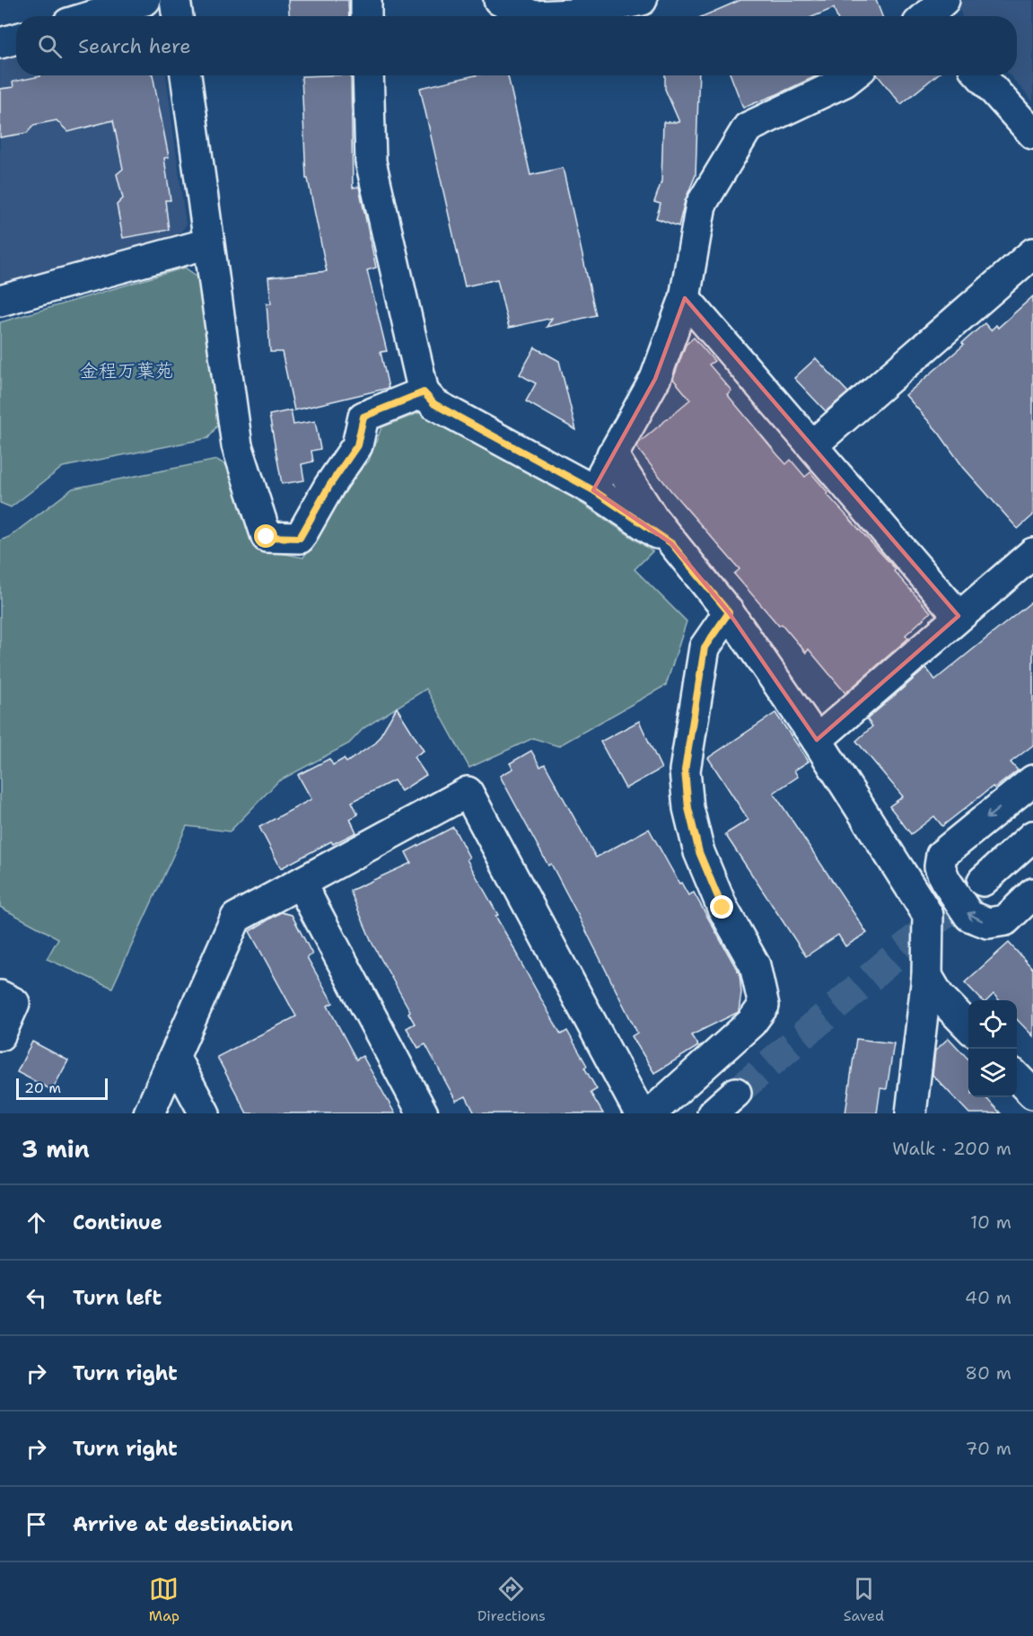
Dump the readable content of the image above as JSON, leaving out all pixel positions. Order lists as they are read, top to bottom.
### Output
{
  "parks": ["金程万葉苑"],
  "scale_bar": "20 m",
  "page": {
    "search": "Search here",
    "scale": "20 m",
    "heading": ["3 min", "Walk · 200 m"],
    "list": [
      ["Continue", "10 m"],
      ["Turn left", "40 m"],
      ["Turn right", "80 m"],
      ["Turn right", "70 m"],
      "Arrive at destination"
    ],
    "nav": ["Map", "Directions", "Saved"]
  }
}
